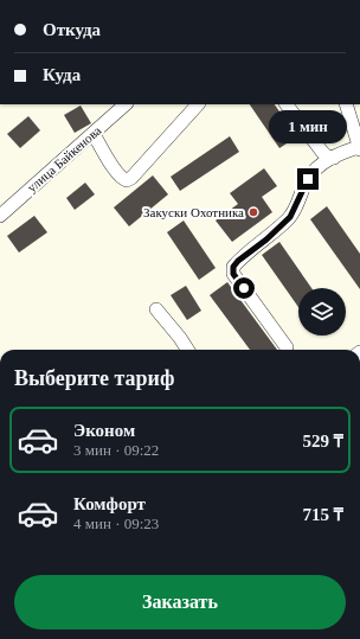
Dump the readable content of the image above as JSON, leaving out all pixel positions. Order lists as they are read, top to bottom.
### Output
{
  "streets": {
    "street": ["улица Байкенова"]
  },
  "places": ["Закуски Охотника"],
  "page": {
    "banner": ["Откуда", "Куда"],
    "bubble": "1 мин",
    "heading": "Выберите тариф",
    "list": [
      {
        "name": "Эконом",
        "note": "3 мин · 09:22",
        "value": "529 ₸"
      },
      {
        "name": "Комфорт",
        "note": "4 мин · 09:23",
        "value": "715 ₸"
      }
    ],
    "buttons": "Заказать"
  }
}
